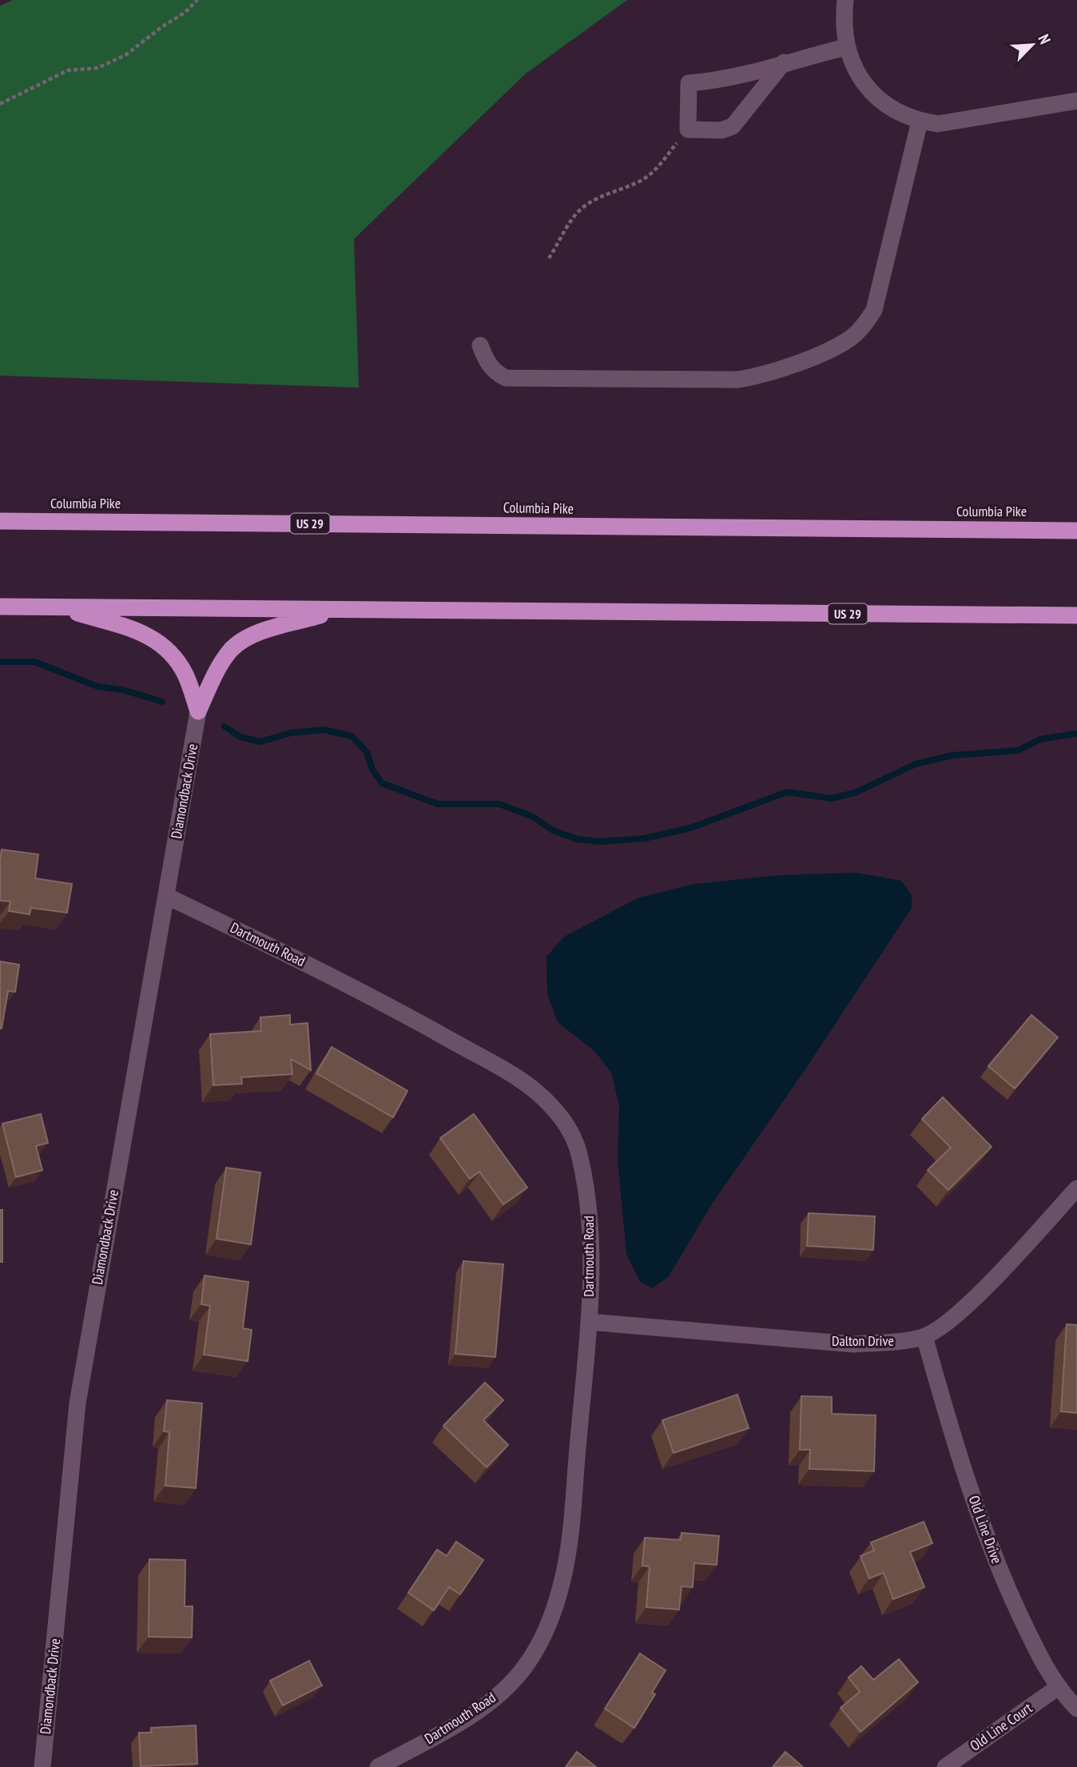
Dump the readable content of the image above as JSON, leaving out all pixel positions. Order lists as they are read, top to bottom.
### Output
{
  "streets": {
    "highway": ["Columbia Pike", "US 29"],
    "street": [
      "Diamondback Drive",
      "Dartmouth Road",
      "Dalton Drive",
      "Old Line Drive",
      "Old Line Court"
    ]
  },
  "crossings": [
    ["Diamondback Drive", "Dartmouth Road"],
    ["Dartmouth Road", "Dalton Drive"],
    ["Dalton Drive", "Old Line Drive"],
    ["Old Line Drive", "Old Line Court"]
  ],
  "north": "top right"
}
